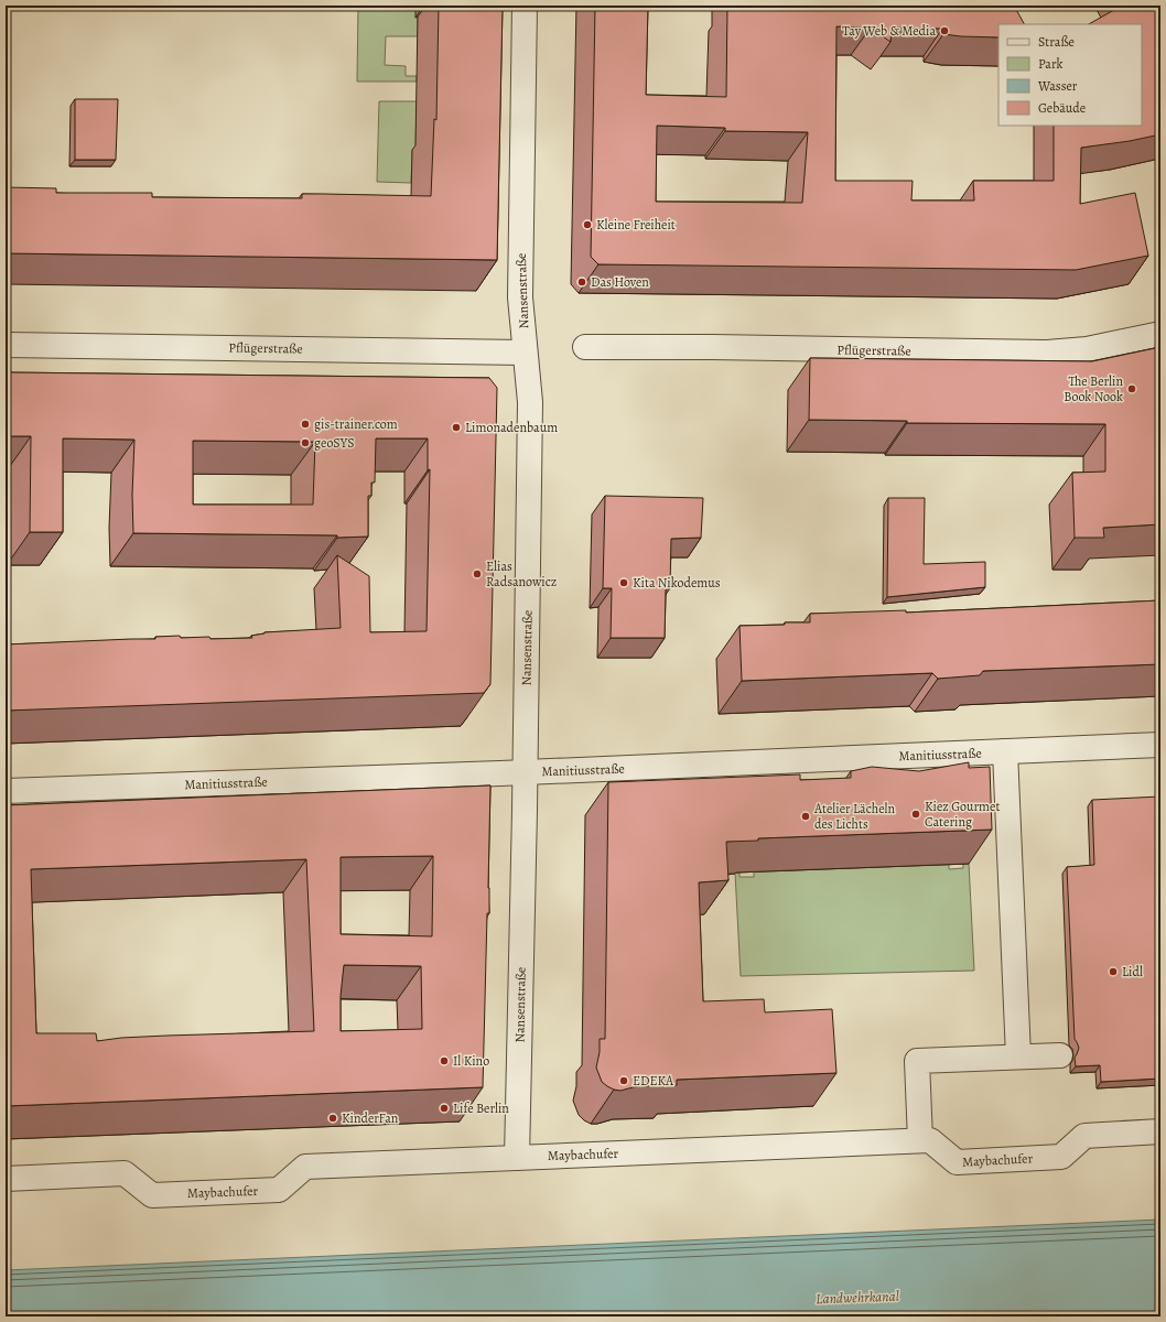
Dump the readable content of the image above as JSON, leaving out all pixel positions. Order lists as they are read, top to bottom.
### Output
{
  "streets": {
    "street": [
      "Nansenstraße",
      "Pflügerstraße",
      "Manitiusstraße",
      "Maybachufer"
    ]
  },
  "crossings": [
    ["Nansenstraße", "Pflügerstraße"],
    ["Nansenstraße", "Manitiusstraße"],
    ["Nansenstraße", "Maybachufer"]
  ],
  "water": ["Landwehrkanal"],
  "places": [
    "Tay Web & Media",
    "Kleine Freiheit",
    "Das Hoven",
    "The Berlin Book Nook",
    "gis-trainer.com",
    "Limonadenbaum",
    "geoSYS",
    "Elias Radsanowicz",
    "Kita Nikodemus",
    "Kiez Gourmet Catering",
    "Atelier Lächeln des Lichts",
    "Lidl",
    "Il Kino",
    "EDEKA",
    "Life Berlin",
    "KinderFan"
  ],
  "legend": [
    "Straße",
    "Park",
    "Wasser",
    "Gebäude"
  ]
}
